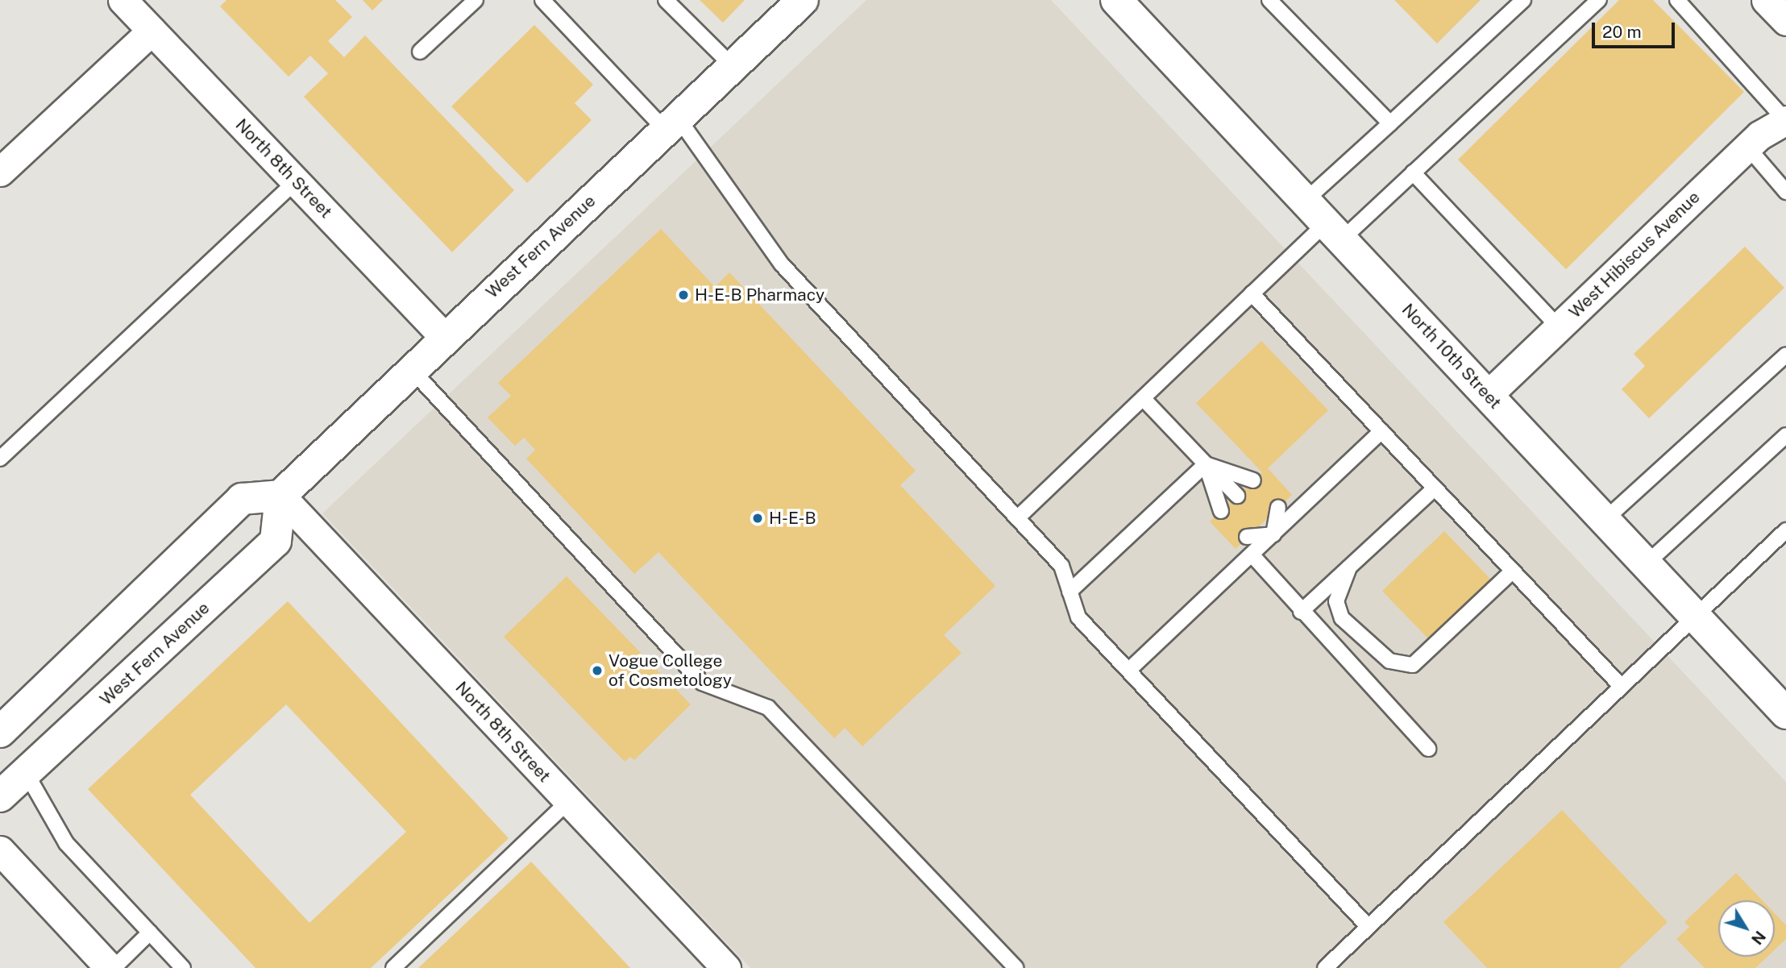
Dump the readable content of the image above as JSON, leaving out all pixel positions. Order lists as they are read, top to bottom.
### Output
{
  "streets": {
    "street": [
      "North 8th Street",
      "West Fern Avenue",
      "West Hibiscus Avenue",
      "North 10th Street"
    ]
  },
  "crossings": [
    ["North 8th Street", "West Fern Avenue"],
    ["West Hibiscus Avenue", "North 10th Street"]
  ],
  "places": ["H-E-B Pharmacy", "H-E-B", "Vogue College of Cosmetology"],
  "scale_bar": "20 m",
  "north": "bottom right"
}
